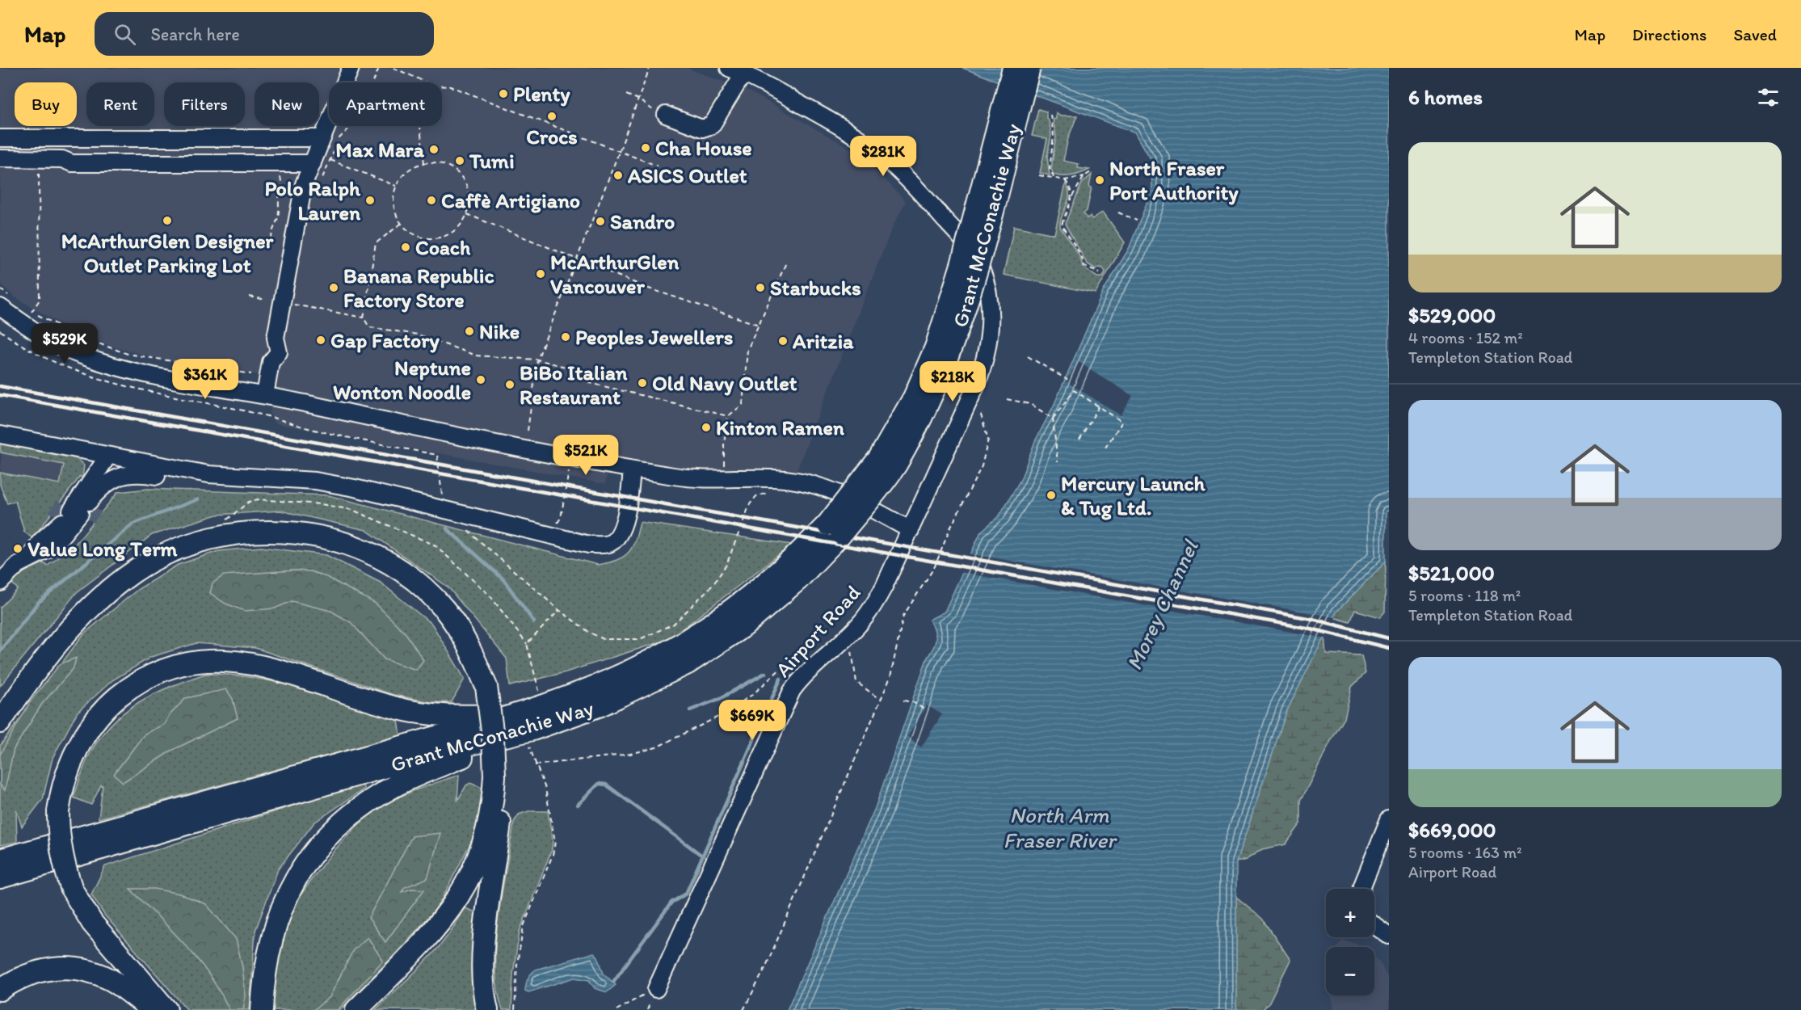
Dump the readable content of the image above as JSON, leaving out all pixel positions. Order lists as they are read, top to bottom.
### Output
{
  "streets": {
    "main road": ["Grant McConachie Way"],
    "street": ["Airport Road"]
  },
  "water": ["Morey Channel", "North Arm Fraser River"],
  "places": [
    "Plenty",
    "Crocs",
    "Cha House",
    "Max Mara",
    "Tumi",
    "ASICS Outlet",
    "North Fraser Port Authority",
    "Polo Ralph Lauren",
    "Caffè Artigiano",
    "McArthurGlen Designer Outlet Parking Lot",
    "Sandro",
    "Coach",
    "McArthurGlen Vancouver",
    "Banana Republic Factory Store",
    "Starbucks",
    "Nike",
    "Peoples Jewellers",
    "Gap Factory",
    "Aritzia",
    "Neptune Wonton Noodle",
    "Old Navy Outlet",
    "BiBo Italian Restaurant",
    "Kinton Ramen",
    "Mercury Launch & Tug Ltd.",
    "Value Long Term"
  ],
  "page": {
    "header": "Map",
    "search": "Search here",
    "nav": ["Map", "Directions", "Saved"],
    "heading": "6 homes",
    "chip": [
      "Buy",
      "Rent",
      "Filters",
      "New",
      "Apartment"
    ],
    "list": [
      {
        "name": "$529,000",
        "note": "4 rooms · 152 m² · Templeton Station Road"
      },
      {
        "name": "$521,000",
        "note": "5 rooms · 118 m² · Templeton Station Road"
      },
      {
        "name": "$669,000",
        "note": "5 rooms · 163 m² · Airport Road"
      }
    ],
    "price": [
      "$281K",
      "$529K",
      "$361K",
      "$218K",
      "$521K",
      "$669K"
    ],
    "map_buttons": ["+", "−"]
  }
}
